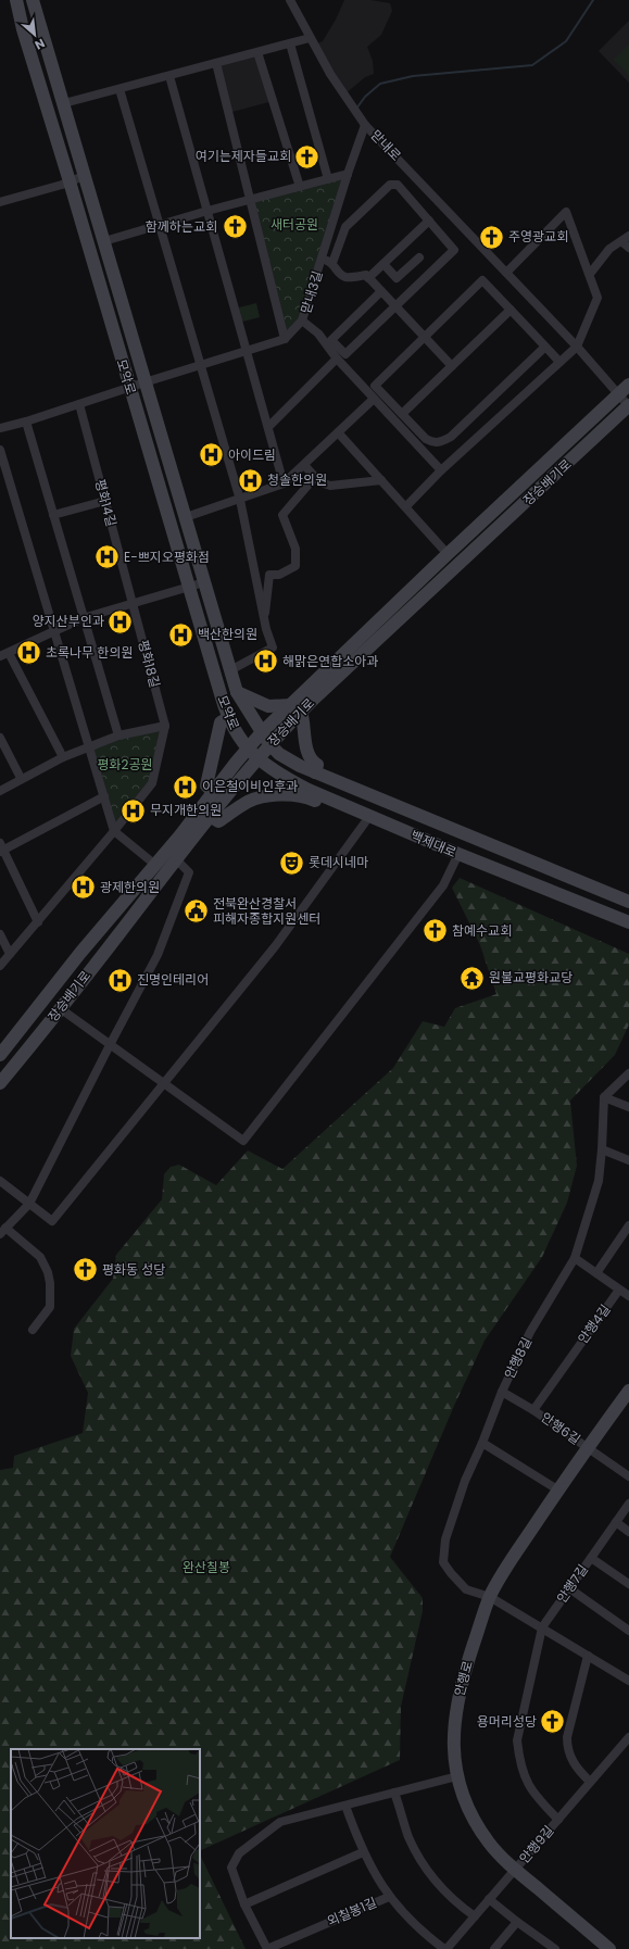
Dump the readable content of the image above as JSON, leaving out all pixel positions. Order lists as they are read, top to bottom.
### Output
{
  "streets": {
    "street": [
      "맏내로",
      "맏내3길",
      "모악로",
      "장승배기로",
      "평화14길",
      "평화18길",
      "백제대로",
      "안행4길",
      "안행8길",
      "안행6길",
      "안행7길",
      "안행로",
      "안행9길",
      "외칠봉1길"
    ]
  },
  "crossings": [
    ["맏내로", "맏내3길"],
    ["맏내로", "장승배기로"],
    ["맏내3길", "모악로"],
    ["모악로", "장승배기로"],
    ["모악로", "백제대로"],
    ["장승배기로", "백제대로"],
    ["평화14길", "평화18길"],
    ["안행4길", "안행6길"],
    ["안행8길", "안행6길"],
    ["안행8길", "안행로"],
    ["안행6길", "안행로"],
    ["안행7길", "안행9길"],
    ["안행로", "안행9길"],
    ["안행로", "외칠봉1길"]
  ],
  "parks": ["새터공원", "평화2공원", "완산칠봉"],
  "places": {
    "church": [
      "여기는제자들교회",
      "함께하는교회",
      "주영광교회",
      "참예수교회",
      "평화동 성당",
      "용머리성당"
    ],
    "hospital": [
      "아이드림",
      "청솔한의원",
      "E-쁘지오평화점",
      "양지산부인과",
      "백산한의원",
      "초록나무 한의원",
      "해맑은연합소아과",
      "이은철이비인후과",
      "무지개한의원",
      "광제한의원",
      "진명인테리어"
    ],
    "theatre": ["롯데시네마"],
    "public building": ["전북완산경찰서 피해자종합지원센터"],
    "temple": ["원불교평화교당"]
  },
  "north": "bottom right"
}
